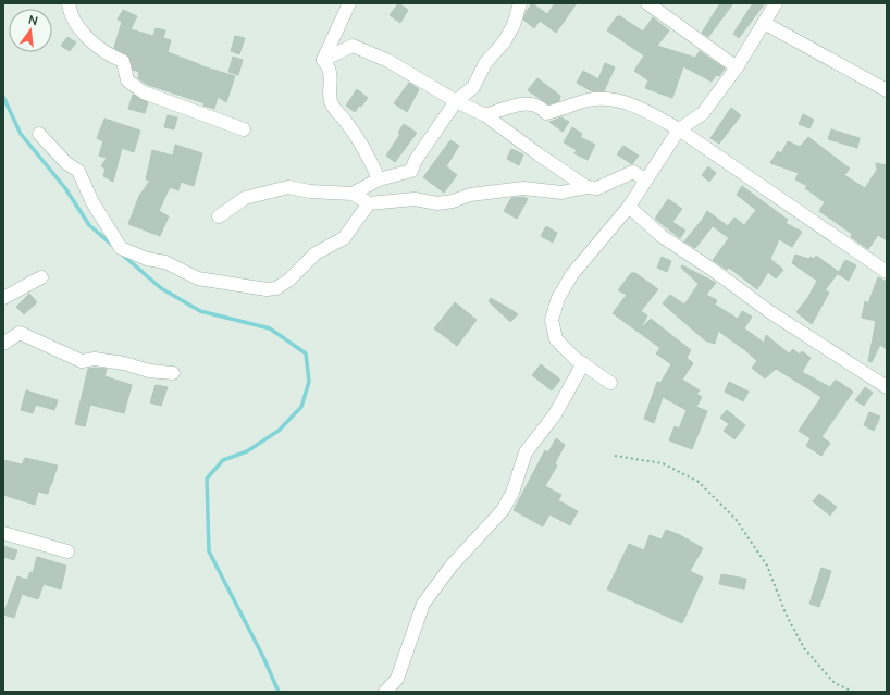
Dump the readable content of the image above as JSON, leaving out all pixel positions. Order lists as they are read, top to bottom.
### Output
{
  "north": "top"
}
